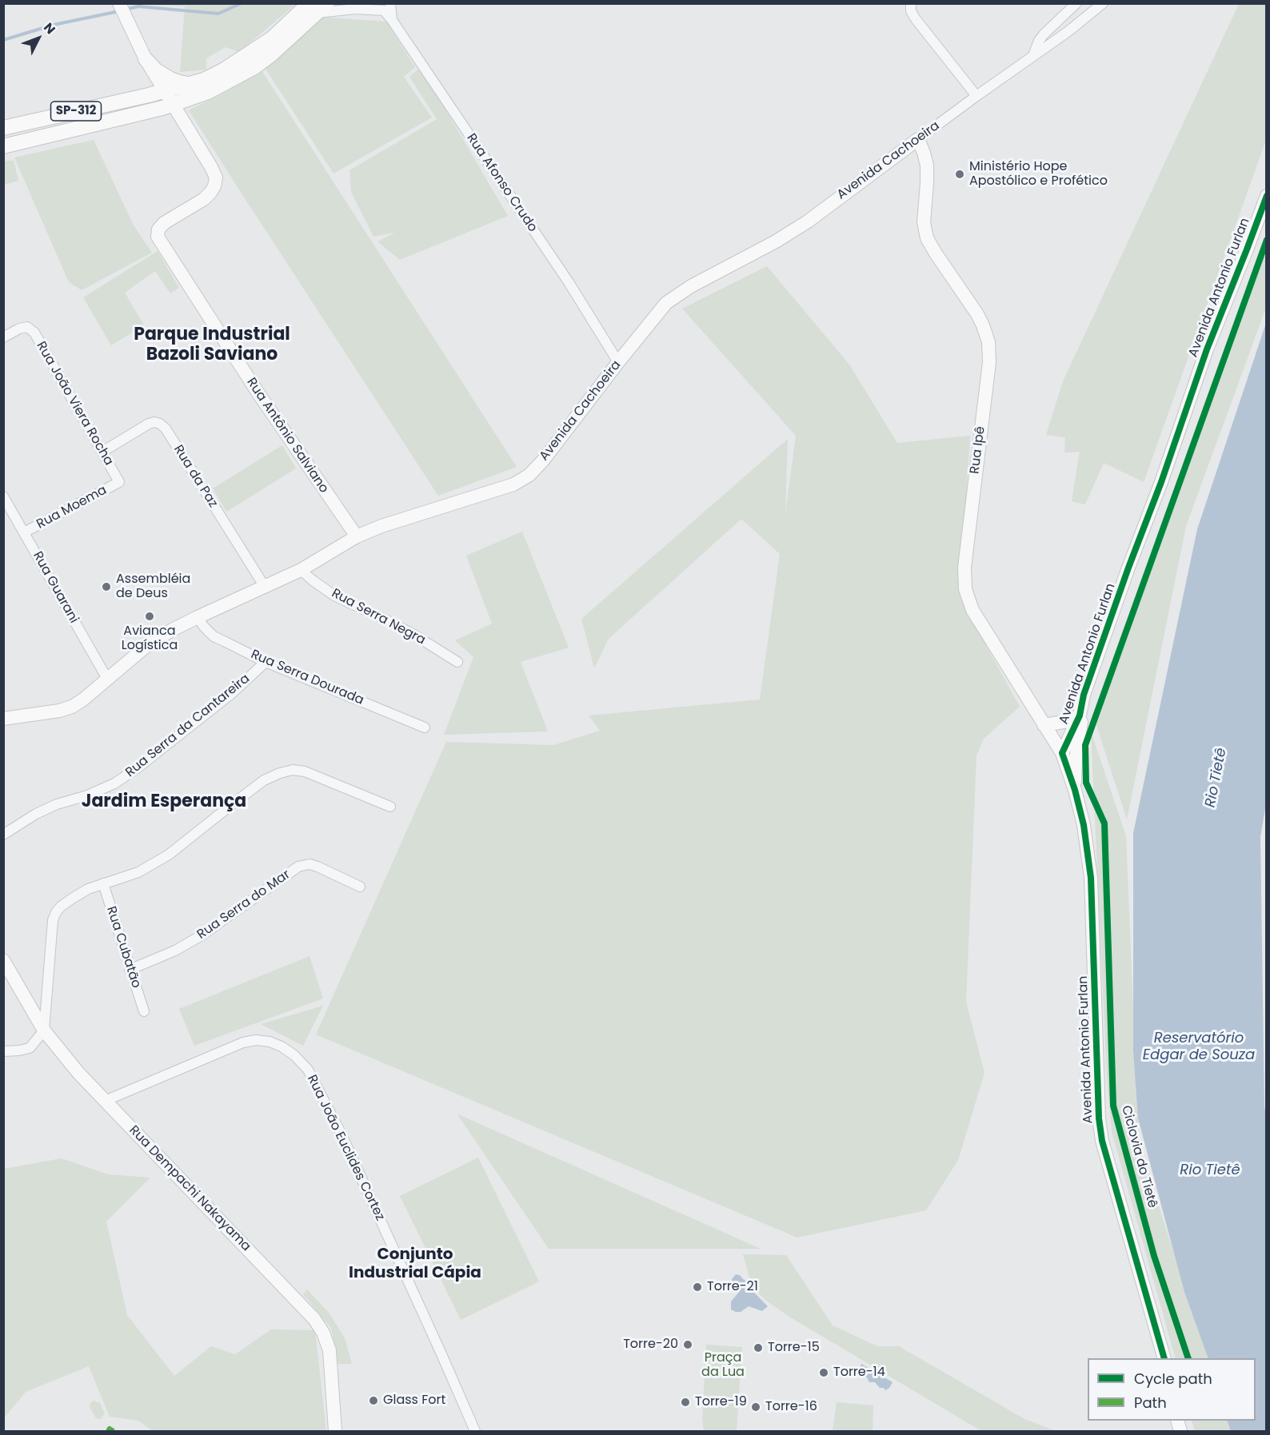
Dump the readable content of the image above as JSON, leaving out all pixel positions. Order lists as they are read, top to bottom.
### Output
{
  "streets": {
    "main road": ["SP-312"],
    "street": [
      "Avenida Cachoeira",
      "Rua Afonso Crudo",
      "Avenida Antonio Furlan",
      "Rua João Viera Rocha",
      "Rua Antônio Salviano",
      "Rua Ipê",
      "Rua da Paz",
      "Rua Moema",
      "Rua Guarani",
      "Rua Serra Negra",
      "Rua Serra Dourada",
      "Rua Serra da Cantareira",
      "Rua Serra do Mar",
      "Rua Cubatão",
      "Rua João Euclides Cortez",
      "Rua Dempachi Nakayama"
    ],
    "cycle path": ["Ciclovia do Tietê"]
  },
  "crossings": [
    ["SP-312", "Rua Antônio Salviano"],
    ["Avenida Cachoeira", "Rua Afonso Crudo"],
    ["Avenida Cachoeira", "Rua Antônio Salviano"],
    ["Avenida Cachoeira", "Rua Ipê"],
    ["Avenida Cachoeira", "Rua da Paz"],
    ["Avenida Cachoeira", "Rua Guarani"],
    ["Avenida Cachoeira", "Rua Serra Negra"],
    ["Avenida Cachoeira", "Rua Serra Dourada"],
    ["Avenida Antonio Furlan", "Rua Ipê"],
    ["Rua João Viera Rocha", "Rua da Paz"],
    ["Rua João Viera Rocha", "Rua Moema"],
    ["Rua Moema", "Rua Guarani"],
    ["Rua Serra Dourada", "Rua Serra da Cantareira"],
    ["Rua Serra do Mar", "Rua Cubatão"],
    ["Rua João Euclides Cortez", "Rua Dempachi Nakayama"]
  ],
  "districts": ["Parque Industrial Bazoli Saviano", "Jardim Esperança", "Conjunto Industrial Cápia"],
  "water": ["Rio Tietê", "Reservatório Edgar de Souza"],
  "parks": ["Praça da Lua"],
  "places": [
    "Ministério Hope Apostólico e Profético",
    "Assembléia de Deus",
    "Avianca Logística",
    "Torre-21",
    "Torre-20",
    "Torre-15",
    "Torre-14",
    "Glass Fort",
    "Torre-19",
    "Torre-16"
  ],
  "legend": ["Cycle path", "Path"],
  "north": "top right"
}
